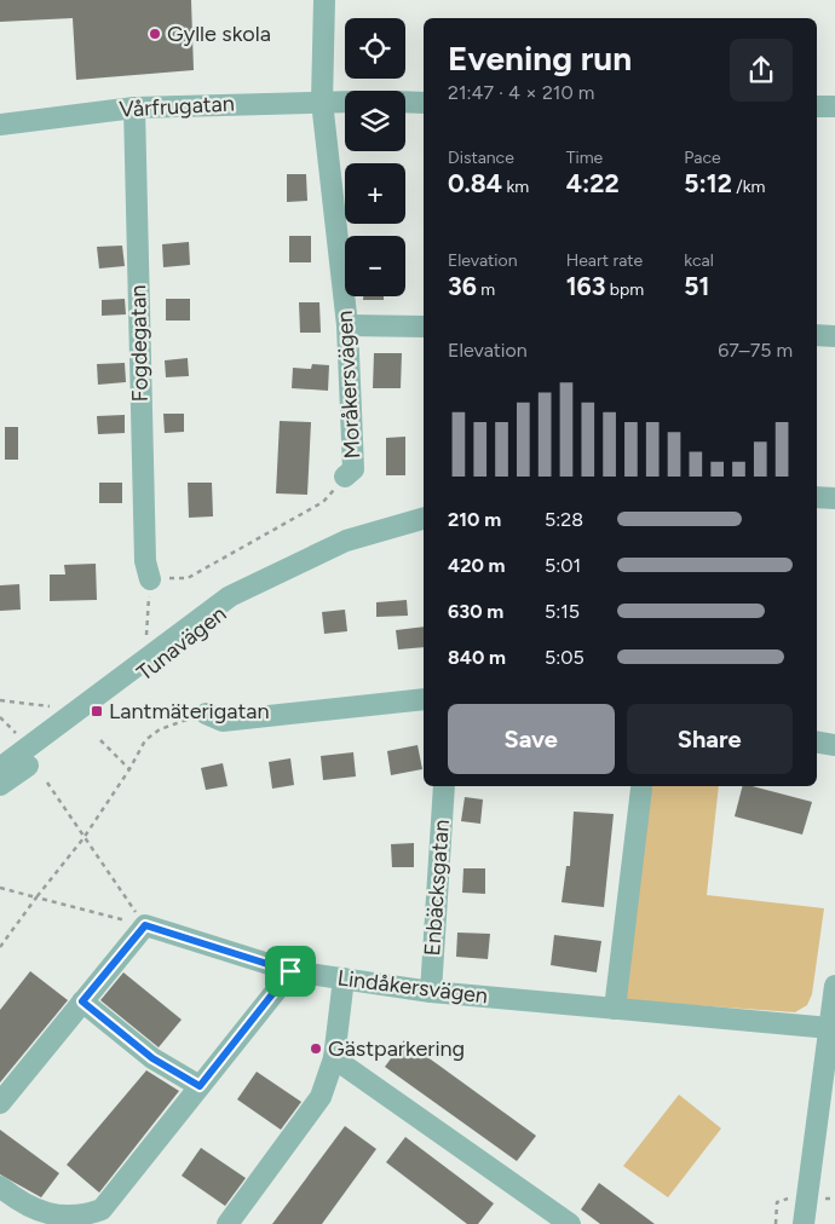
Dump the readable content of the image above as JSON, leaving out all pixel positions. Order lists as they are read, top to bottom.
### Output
{
  "streets": {
    "street": [
      "Vårfrugatan",
      "Fogdegatan",
      "Moråkersvägen",
      "Tunavägen",
      "Enbäcksgatan",
      "Lindåkersvägen"
    ]
  },
  "crossings": [
    ["Vårfrugatan", "Fogdegatan"],
    ["Vårfrugatan", "Moråkersvägen"],
    ["Enbäcksgatan", "Lindåkersvägen"]
  ],
  "places": {
    "other": ["Gylle skola", "Gästparkering"],
    "transit": ["Lantmäterigatan"]
  },
  "page": {
    "map_buttons": ["+", "−"],
    "heading": ["Evening run", "21:47 · 4 × 210 m"],
    "stats": [
      ["Distance", "0.84 km"],
      ["Time", "4:22"],
      ["Pace", "5:12 /km"],
      ["Elevation", "36 m"],
      ["Heart rate", "163 bpm"],
      ["kcal", "51"]
    ],
    "chart": ["Elevation", "67–75 m"],
    "list": [
      {
        "name": "210 m",
        "note": "5:28"
      },
      {
        "name": "420 m",
        "note": "5:01"
      },
      {
        "name": "630 m",
        "note": "5:15"
      },
      {
        "name": "840 m",
        "note": "5:05"
      }
    ],
    "buttons": ["Save", "Share"]
  }
}
